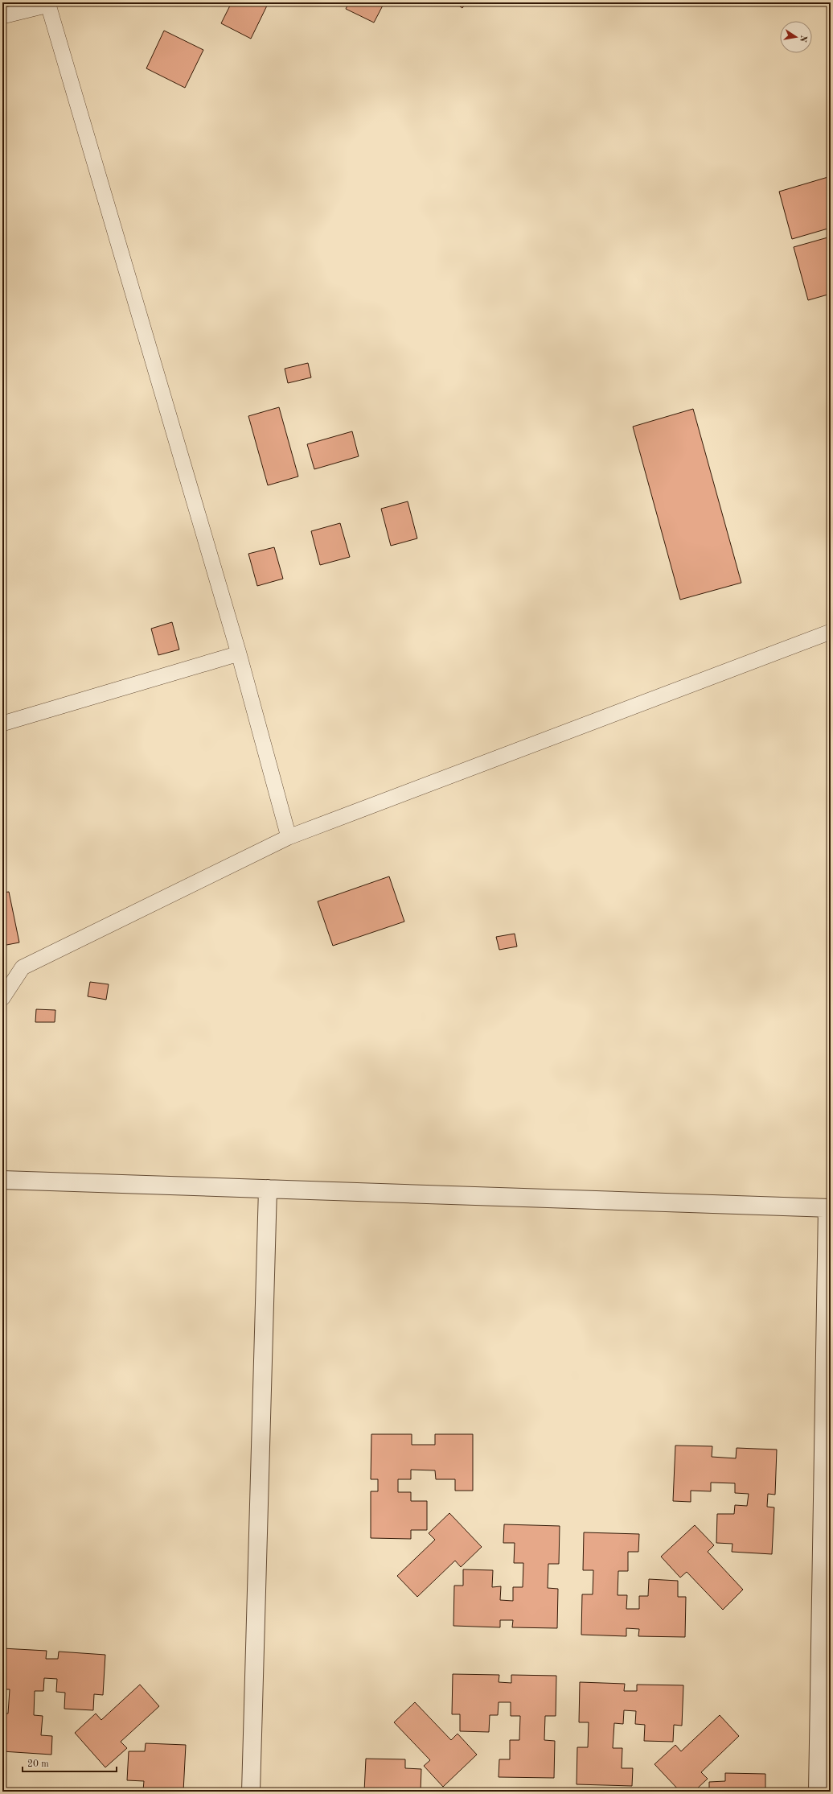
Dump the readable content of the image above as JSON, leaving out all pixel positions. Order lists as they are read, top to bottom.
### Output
{
  "scale_bar": "20 m",
  "north": "right"
}
